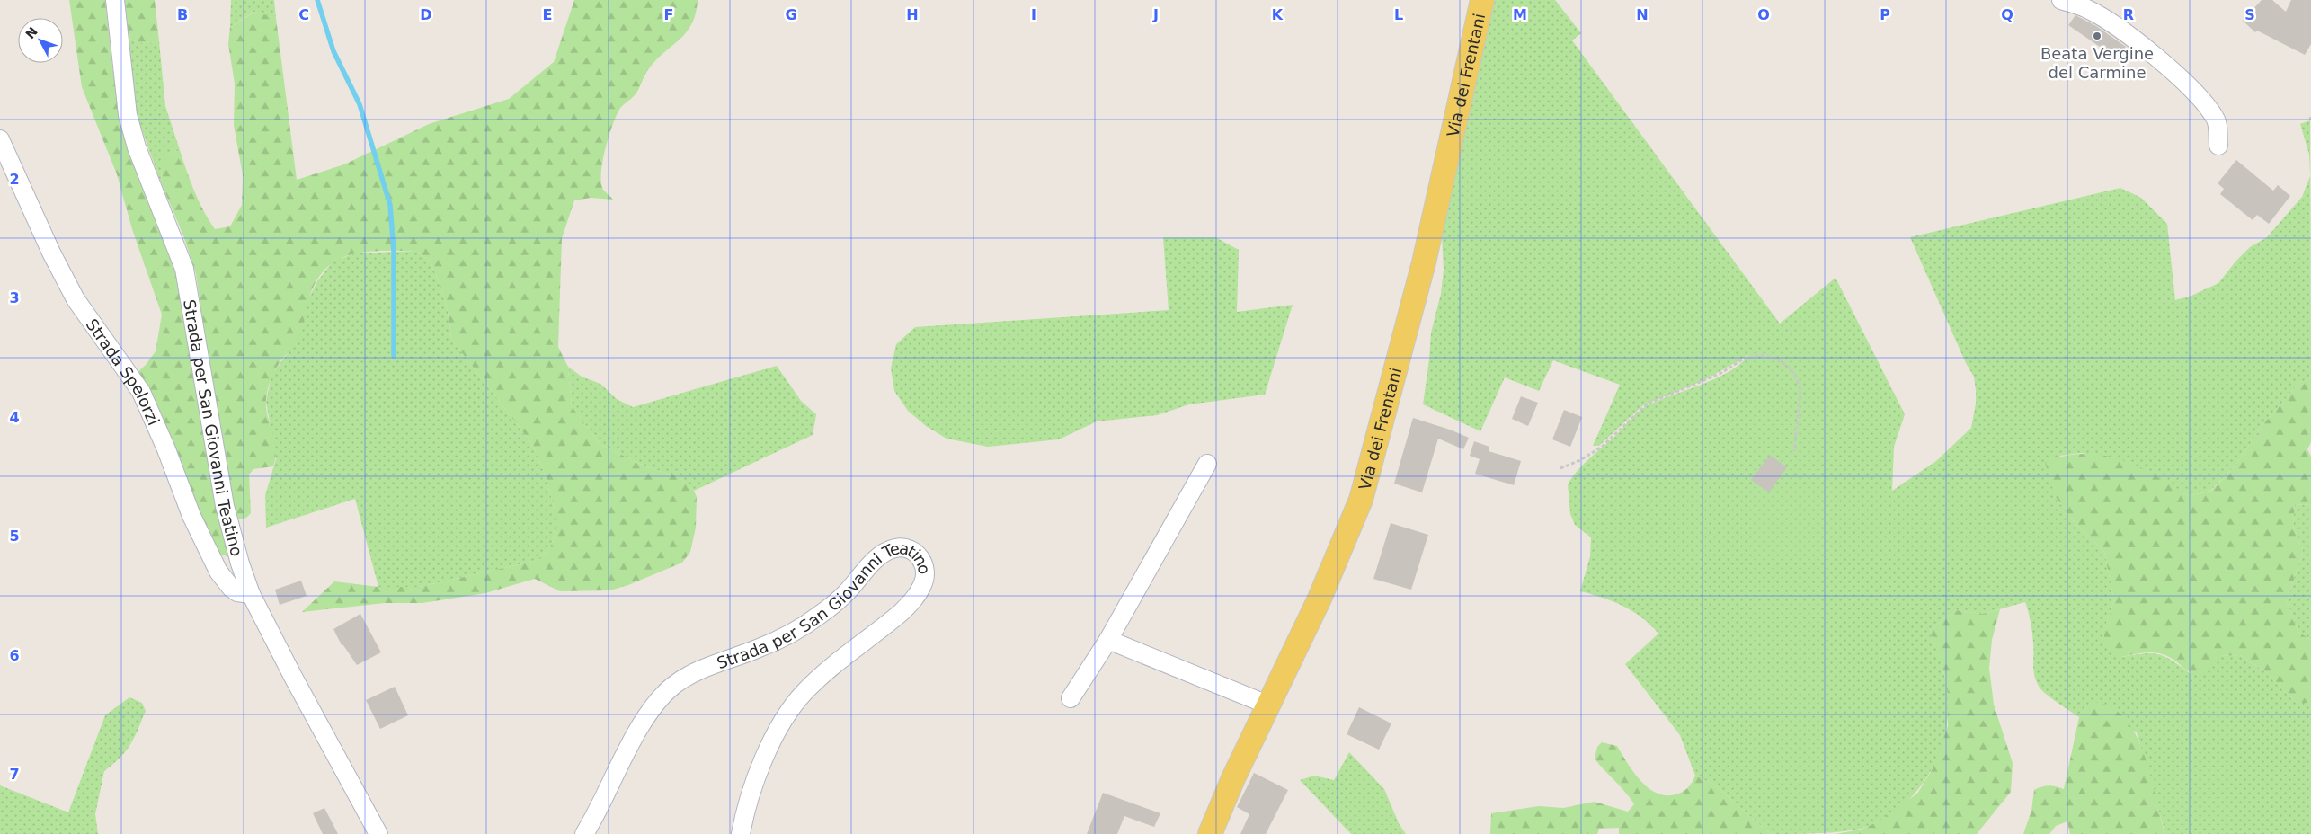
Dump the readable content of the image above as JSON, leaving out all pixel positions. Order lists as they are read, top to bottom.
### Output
{
  "streets": {
    "main road": ["Via dei Frentani"],
    "street": ["Strada Spelorzi", "Strada per San Giovanni Teatino"]
  },
  "crossings": [
    ["Strada Spelorzi", "Strada per San Giovanni Teatino"]
  ],
  "places": ["Beata Vergine del Carmine"],
  "north": "top left",
  "grid": {
    "columns": [
      "B",
      "C",
      "D",
      "E",
      "F",
      "G",
      "H",
      "I",
      "J",
      "K",
      "L",
      "M",
      "N",
      "O",
      "P",
      "Q",
      "R",
      "S"
    ],
    "rows": [
      "2",
      "3",
      "4",
      "5",
      "6",
      "7"
    ]
  }
}
